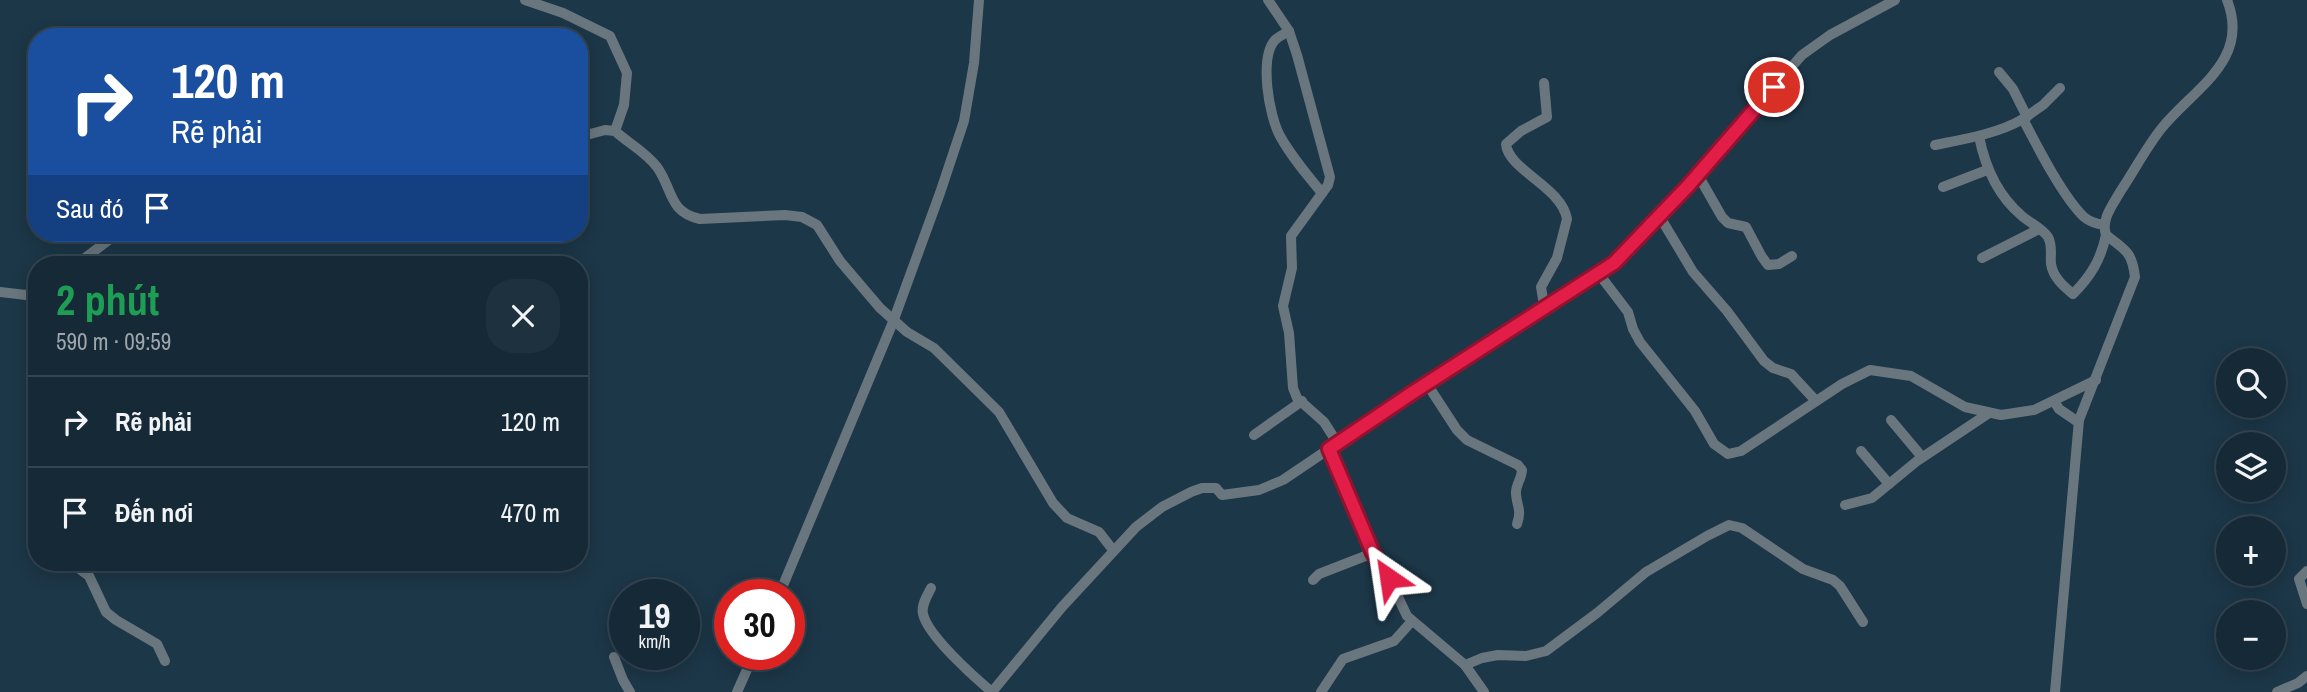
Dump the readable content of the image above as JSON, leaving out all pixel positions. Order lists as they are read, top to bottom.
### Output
{
  "page": {
    "turn": ["120 m", "Rẽ phải"],
    "then": "Sau đó",
    "heading": ["2 phút", "590 m · 09:59"],
    "map_buttons": ["+", "−"],
    "list": [
      {
        "name": "Rẽ phải",
        "value": "120 m"
      },
      {
        "name": "Đến nơi",
        "value": "470 m"
      }
    ],
    "speed": "19 km/h",
    "limit": "30"
  }
}
